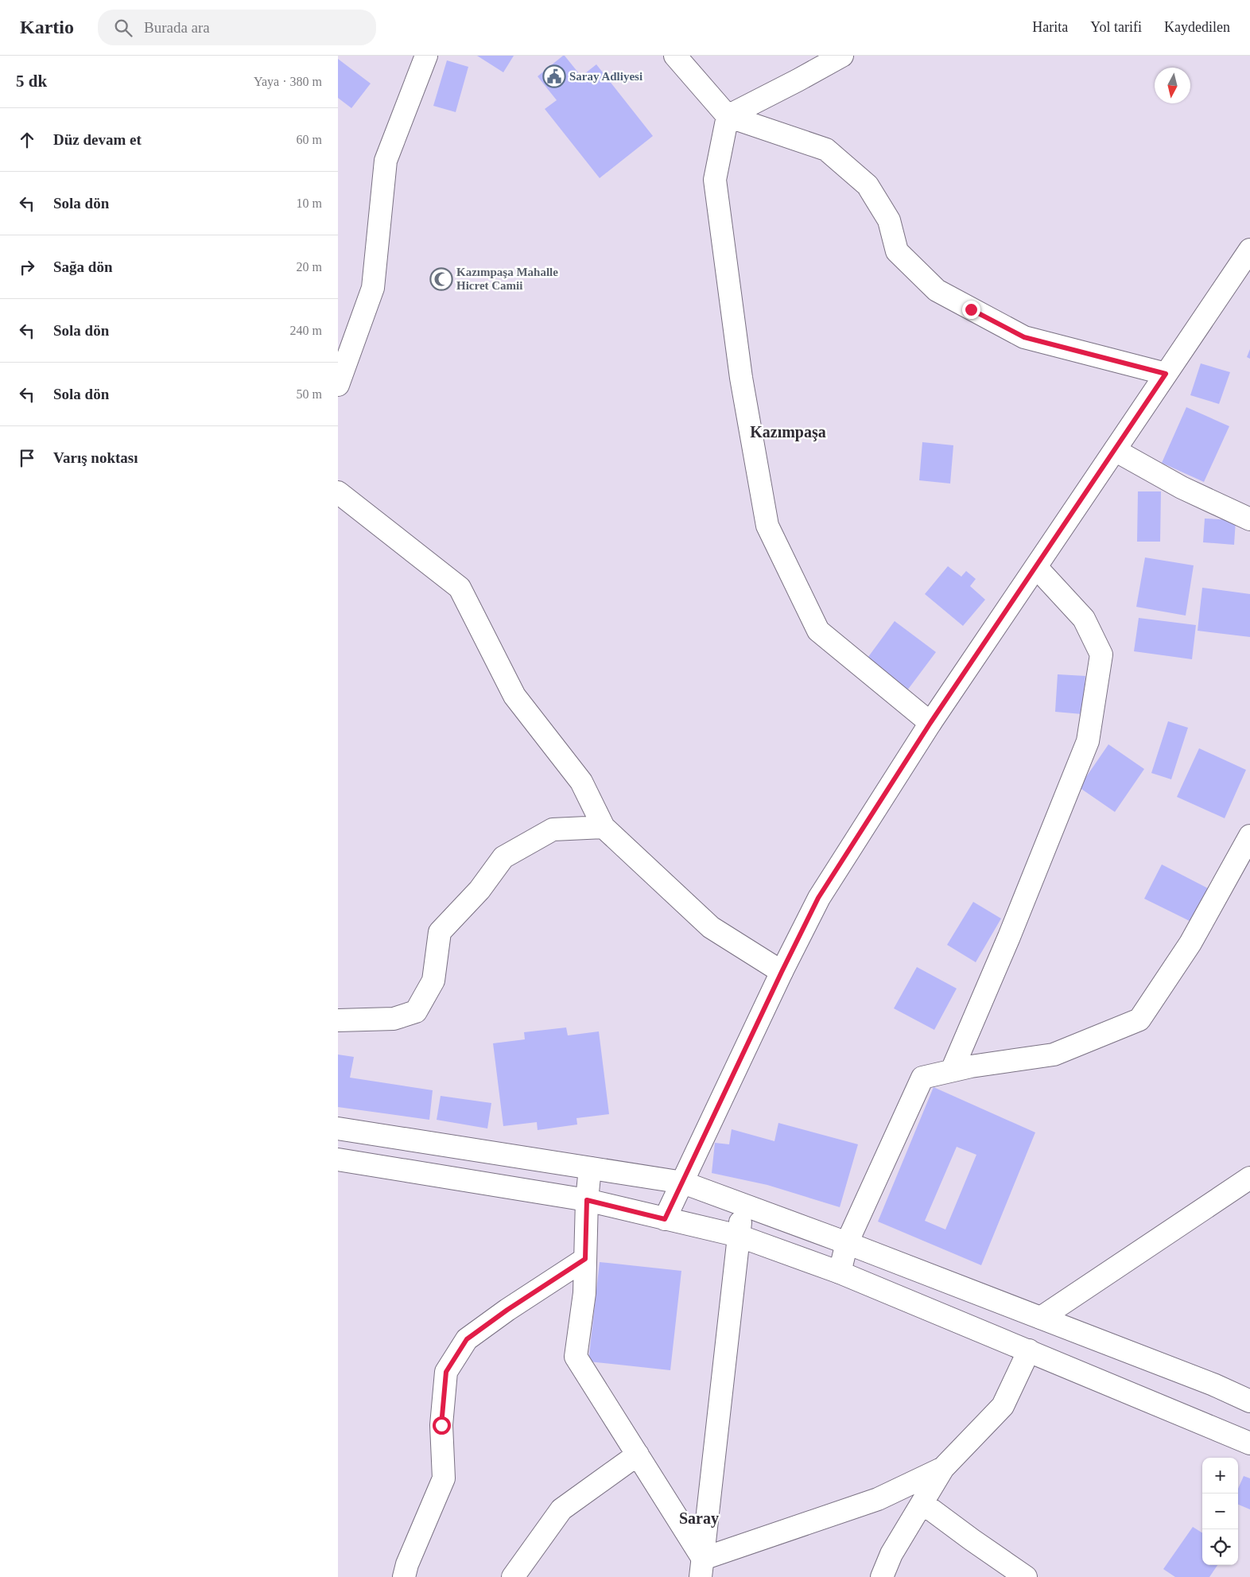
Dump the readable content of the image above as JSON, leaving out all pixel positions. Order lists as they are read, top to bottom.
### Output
{
  "districts": ["Kazımpaşa", "Saray"],
  "places": {
    "public building": ["Saray Adliyesi"],
    "mosque": ["Kazımpaşa Mahalle Hicret Camii"]
  },
  "north": "bottom",
  "page": {
    "header": "Kartio",
    "search": "Burada ara",
    "nav": ["Harita", "Yol tarifi", "Kaydedilen"],
    "heading": ["5 dk", "Yaya · 380 m"],
    "list": [
      ["Düz devam et", "60 m"],
      ["Sola dön", "10 m"],
      ["Sağa dön", "20 m"],
      ["Sola dön", "240 m"],
      ["Sola dön", "50 m"],
      "Varış noktası"
    ],
    "map_buttons": ["+", "−"]
  }
}
